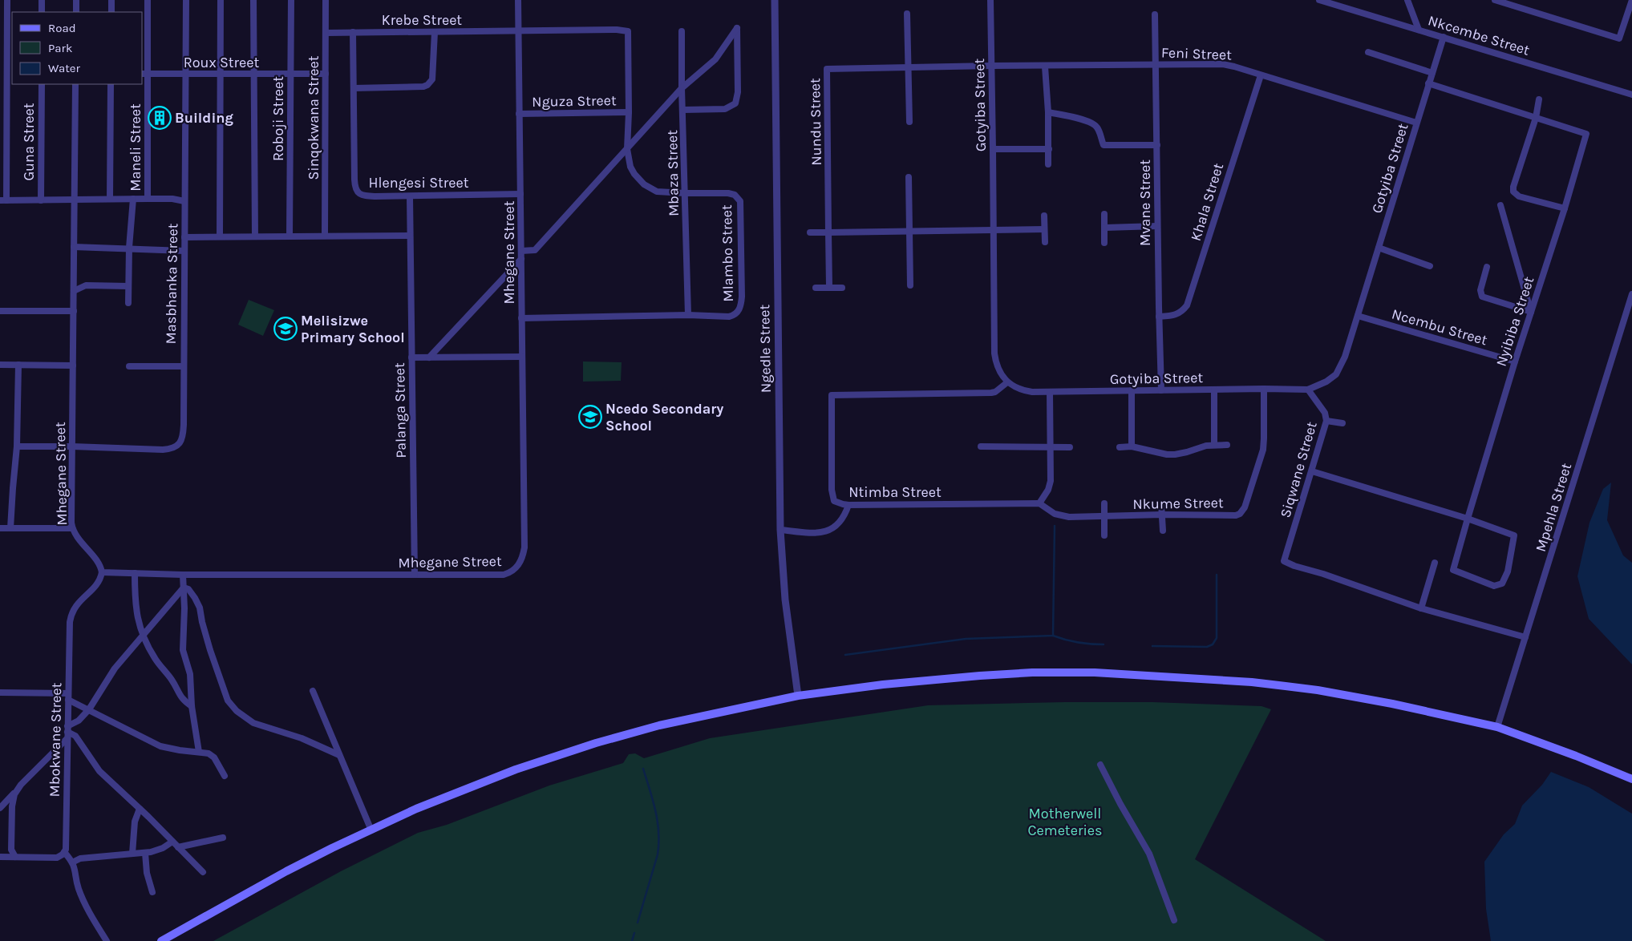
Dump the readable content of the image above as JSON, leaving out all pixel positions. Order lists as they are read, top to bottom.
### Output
{
  "streets": {
    "street": [
      "Krebe Street",
      "Nkcembe Street",
      "Feni Street",
      "Roux Street",
      "Nguza Street",
      "Gotyiba Street",
      "Sinqokwana Street",
      "Roboji Street",
      "Nundu Street",
      "Guna Street",
      "Maneli Street",
      "Mbaza Street",
      "Hlengesi Street",
      "Khala Street",
      "Mvane Street",
      "Mhegane Street",
      "Mlambo Street",
      "Masbhanka Street",
      "Nyibiba Street",
      "Ncembu Street",
      "Ngedle Street",
      "Palanga Street",
      "Siqwane Street",
      "Ntimba Street",
      "Nkume Street",
      "Mpehla Street",
      "Mbokwane Street"
    ]
  },
  "crossings": [
    ["Krebe Street", "Sinqokwana Street"],
    ["Krebe Street", "Hlengesi Street"],
    ["Krebe Street", "Mhegane Street"],
    ["Krebe Street", "Mlambo Street"],
    ["Nkcembe Street", "Gotyiba Street"],
    ["Feni Street", "Gotyiba Street"],
    ["Feni Street", "Nundu Street"],
    ["Feni Street", "Khala Street"],
    ["Feni Street", "Mvane Street"],
    ["Roux Street", "Sinqokwana Street"],
    ["Roux Street", "Roboji Street"],
    ["Roux Street", "Maneli Street"],
    ["Roux Street", "Masbhanka Street"],
    ["Nguza Street", "Mhegane Street"],
    ["Nguza Street", "Mlambo Street"],
    ["Gotyiba Street", "Nundu Street"],
    ["Gotyiba Street", "Mvane Street"],
    ["Gotyiba Street", "Nyibiba Street"],
    ["Gotyiba Street", "Ncembu Street"],
    ["Gotyiba Street", "Siqwane Street"],
    ["Gotyiba Street", "Ntimba Street"],
    ["Gotyiba Street", "Nkume Street"],
    ["Mbaza Street", "Mlambo Street"],
    ["Hlengesi Street", "Mhegane Street"],
    ["Hlengesi Street", "Palanga Street"],
    ["Khala Street", "Mvane Street"],
    ["Mhegane Street", "Mlambo Street"],
    ["Mhegane Street", "Masbhanka Street"],
    ["Mhegane Street", "Palanga Street"],
    ["Mhegane Street", "Mbokwane Street"],
    ["Nyibiba Street", "Ncembu Street"],
    ["Ntimba Street", "Nkume Street"]
  ],
  "parks": ["Motherwell Cemeteries"],
  "places": {
    "building": ["Building"],
    "school or university": ["Melisizwe Primary School", "Ncedo Secondary School"]
  },
  "legend": ["Road", "Park", "Water"]
}
